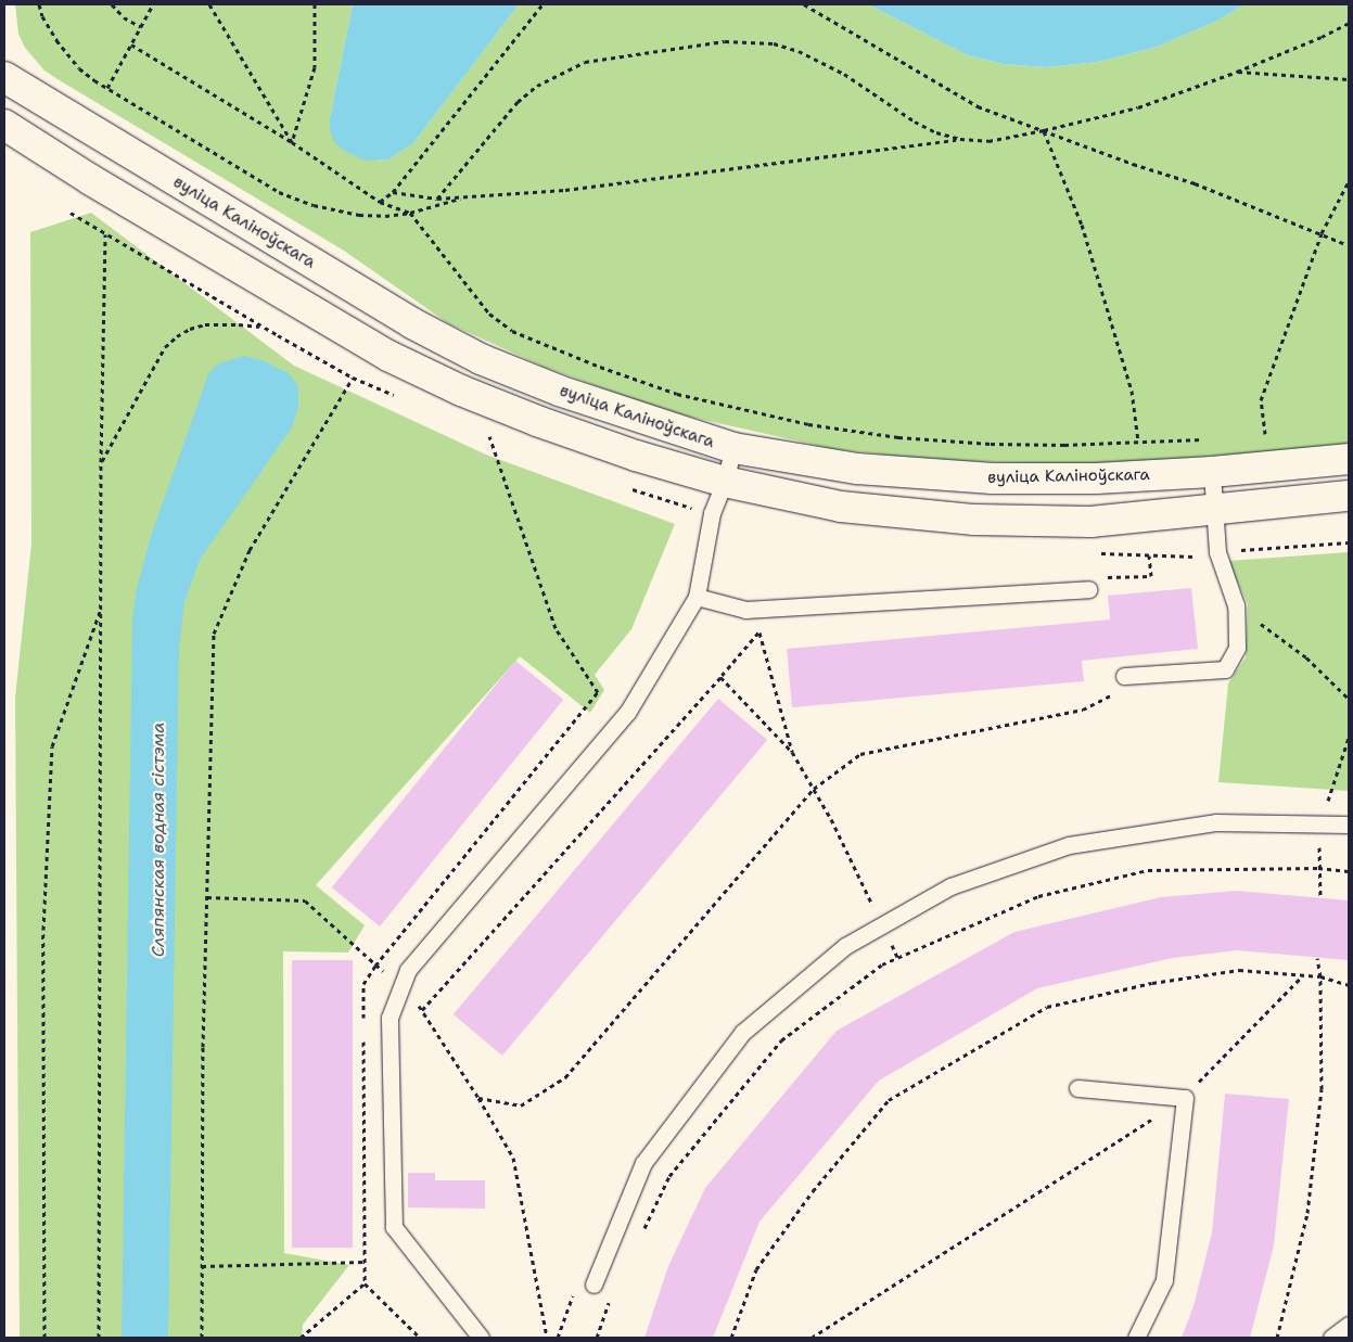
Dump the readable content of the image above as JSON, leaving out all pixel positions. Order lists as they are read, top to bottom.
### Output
{
  "streets": {
    "main road": ["вуліца Каліноўскага"]
  },
  "water": ["Сляпянская водная сістэма"]
}
